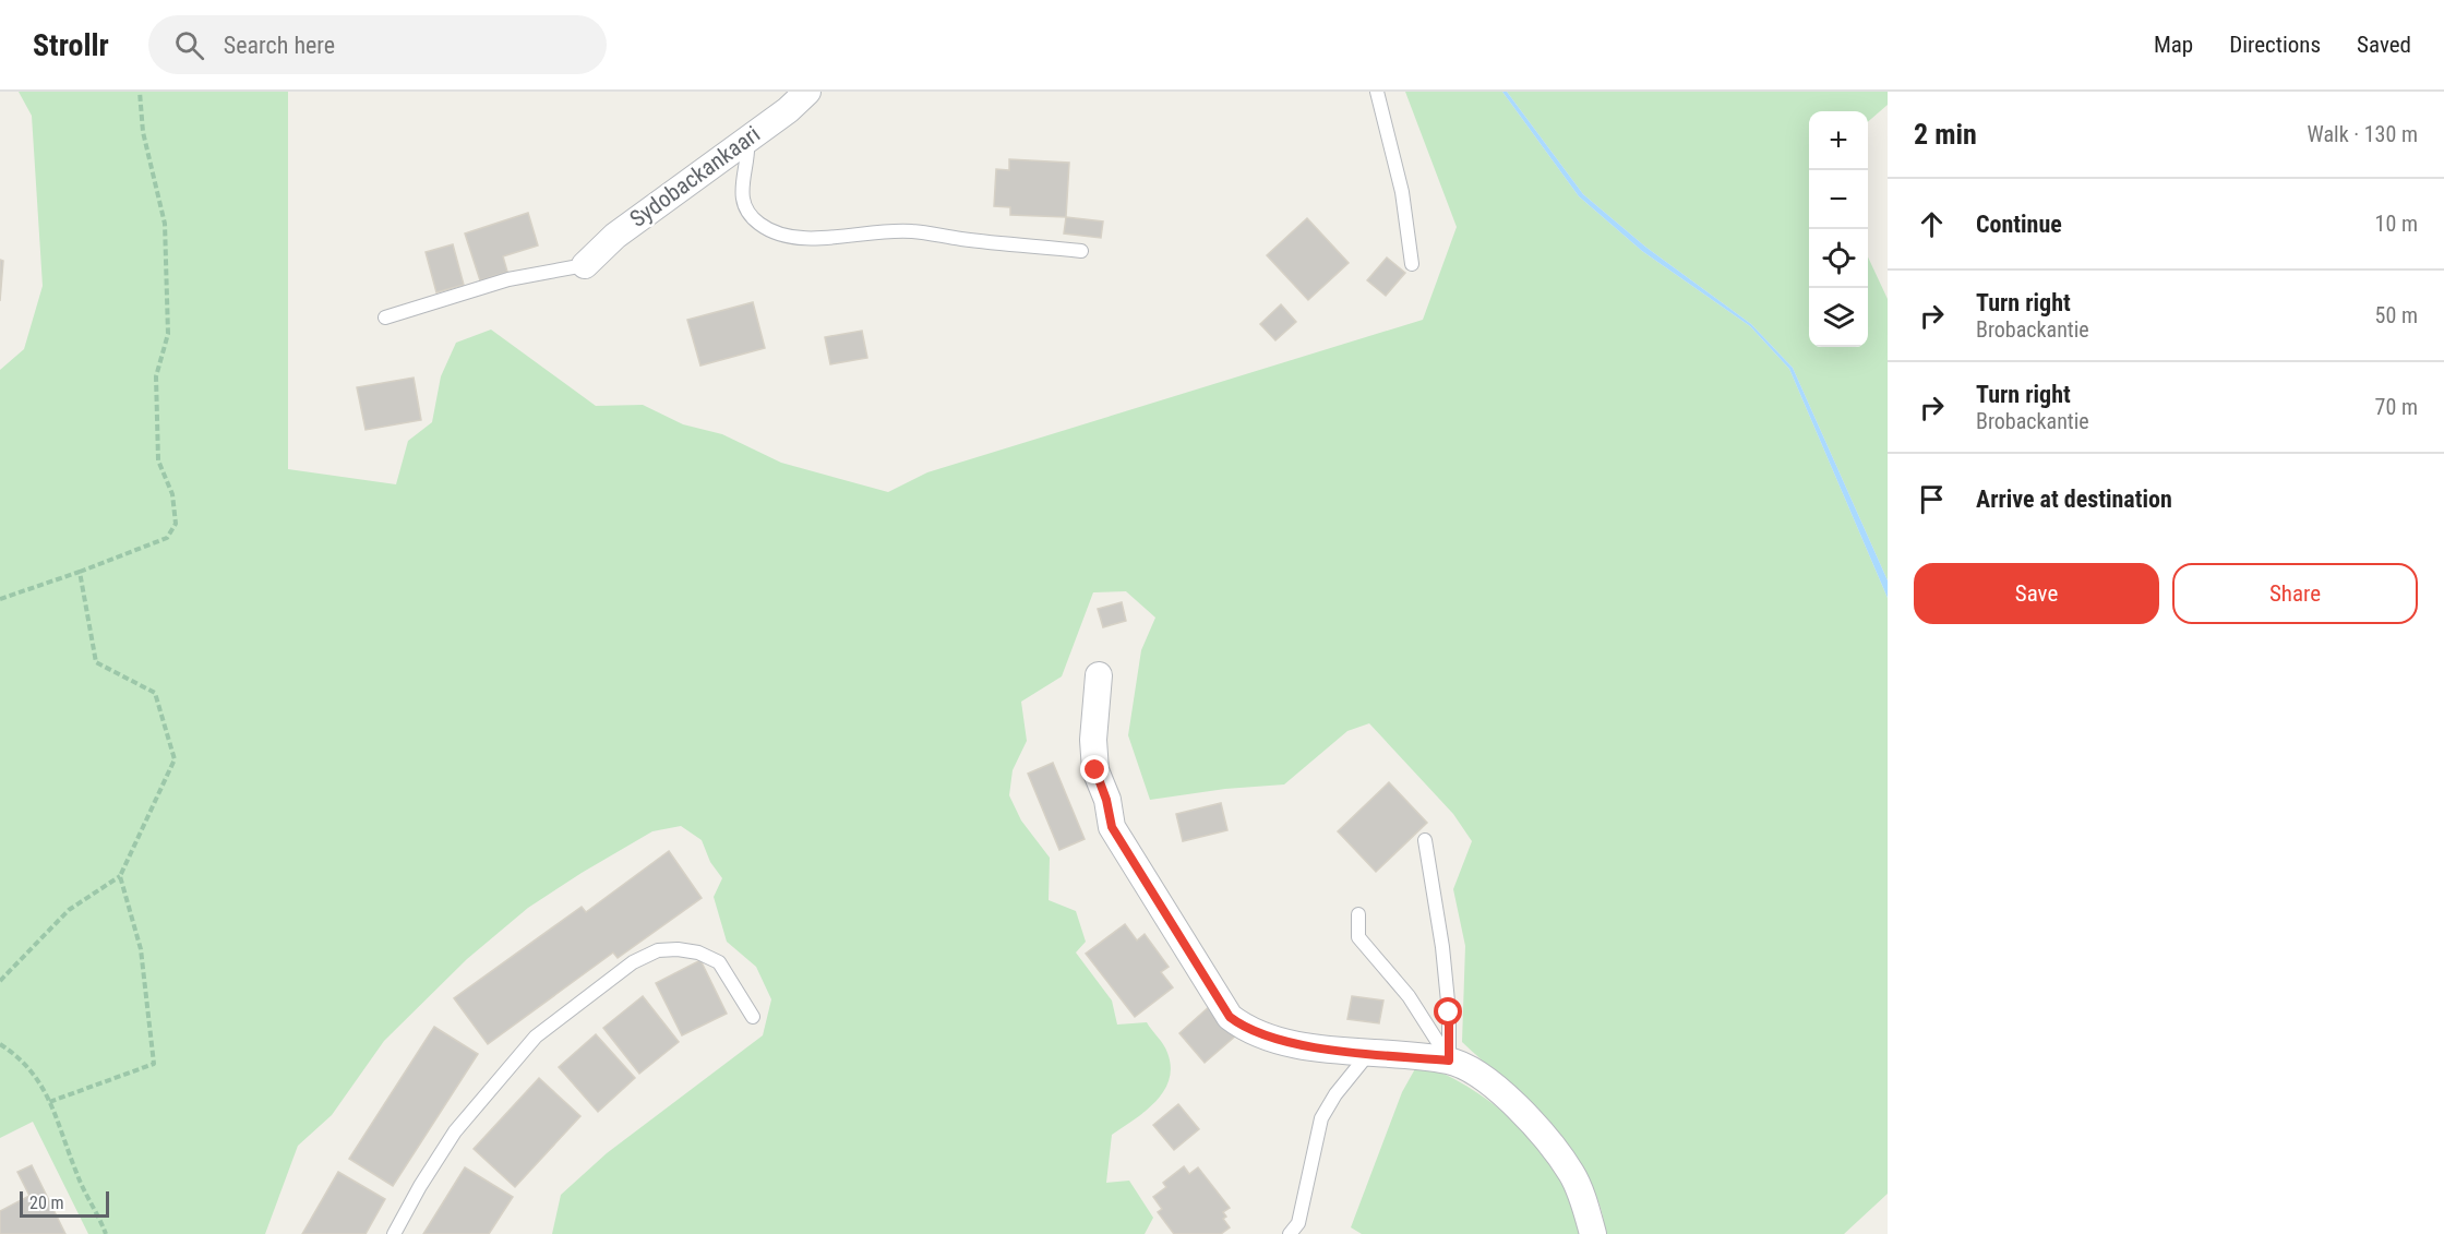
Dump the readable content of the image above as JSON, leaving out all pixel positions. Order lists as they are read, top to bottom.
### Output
{
  "streets": {
    "street": ["Sydobackankaari"]
  },
  "scale_bar": "20 m",
  "page": {
    "header": "Strollr",
    "search": "Search here",
    "nav": ["Map", "Directions", "Saved"],
    "heading": ["2 min", "Walk · 130 m"],
    "map_buttons": ["+", "−"],
    "list": [
      ["Continue", "10 m"],
      ["Turn right", "Brobackantie", "50 m"],
      ["Turn right", "Brobackantie", "70 m"],
      "Arrive at destination"
    ],
    "buttons": ["Save", "Share"],
    "scale": "20 m"
  }
}
